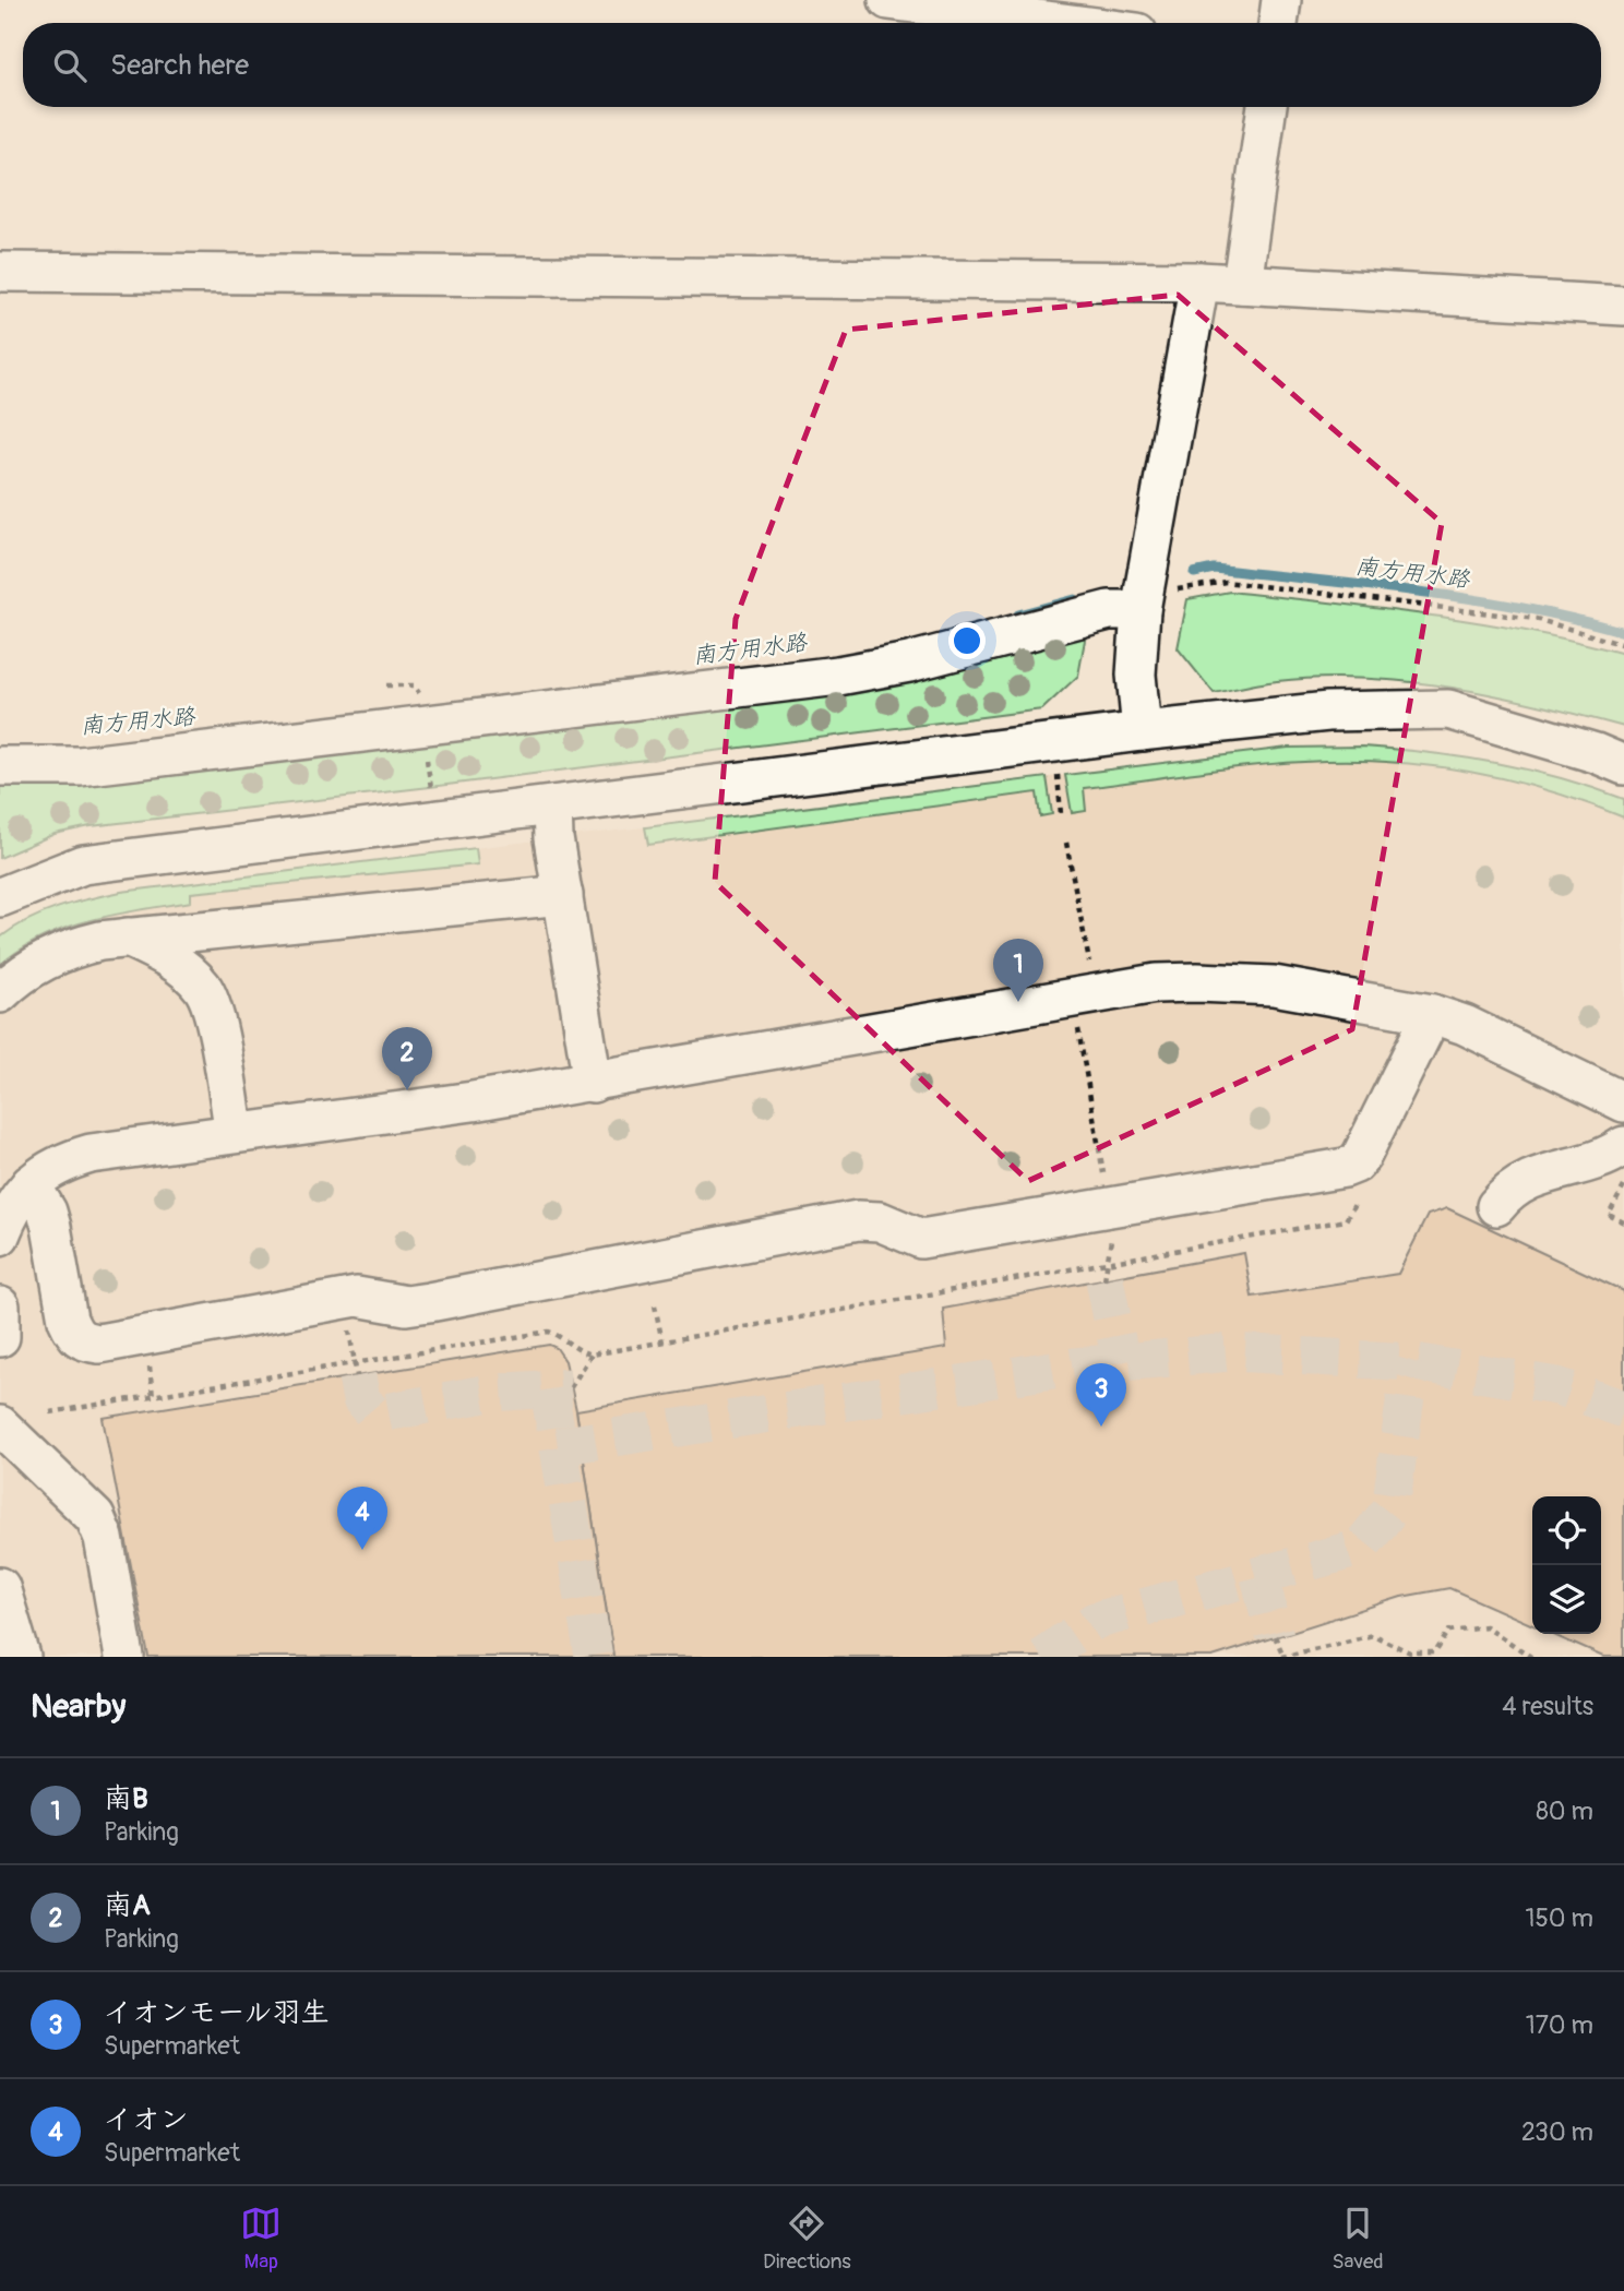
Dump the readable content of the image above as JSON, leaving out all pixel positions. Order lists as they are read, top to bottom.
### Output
{
  "water": ["南方用水路"],
  "page": {
    "search": "Search here",
    "pins": [
      "1",
      "2",
      "3",
      "4"
    ],
    "heading": ["Nearby", "4 results"],
    "list": [
      {
        "mark": "1",
        "name": "南B",
        "note": "Parking",
        "value": "80 m"
      },
      {
        "mark": "2",
        "name": "南A",
        "note": "Parking",
        "value": "150 m"
      },
      {
        "mark": "3",
        "name": "イオンモール羽生",
        "note": "Supermarket",
        "value": "170 m"
      },
      {
        "mark": "4",
        "name": "イオン",
        "note": "Supermarket",
        "value": "230 m"
      }
    ],
    "nav": ["Map", "Directions", "Saved"]
  }
}
